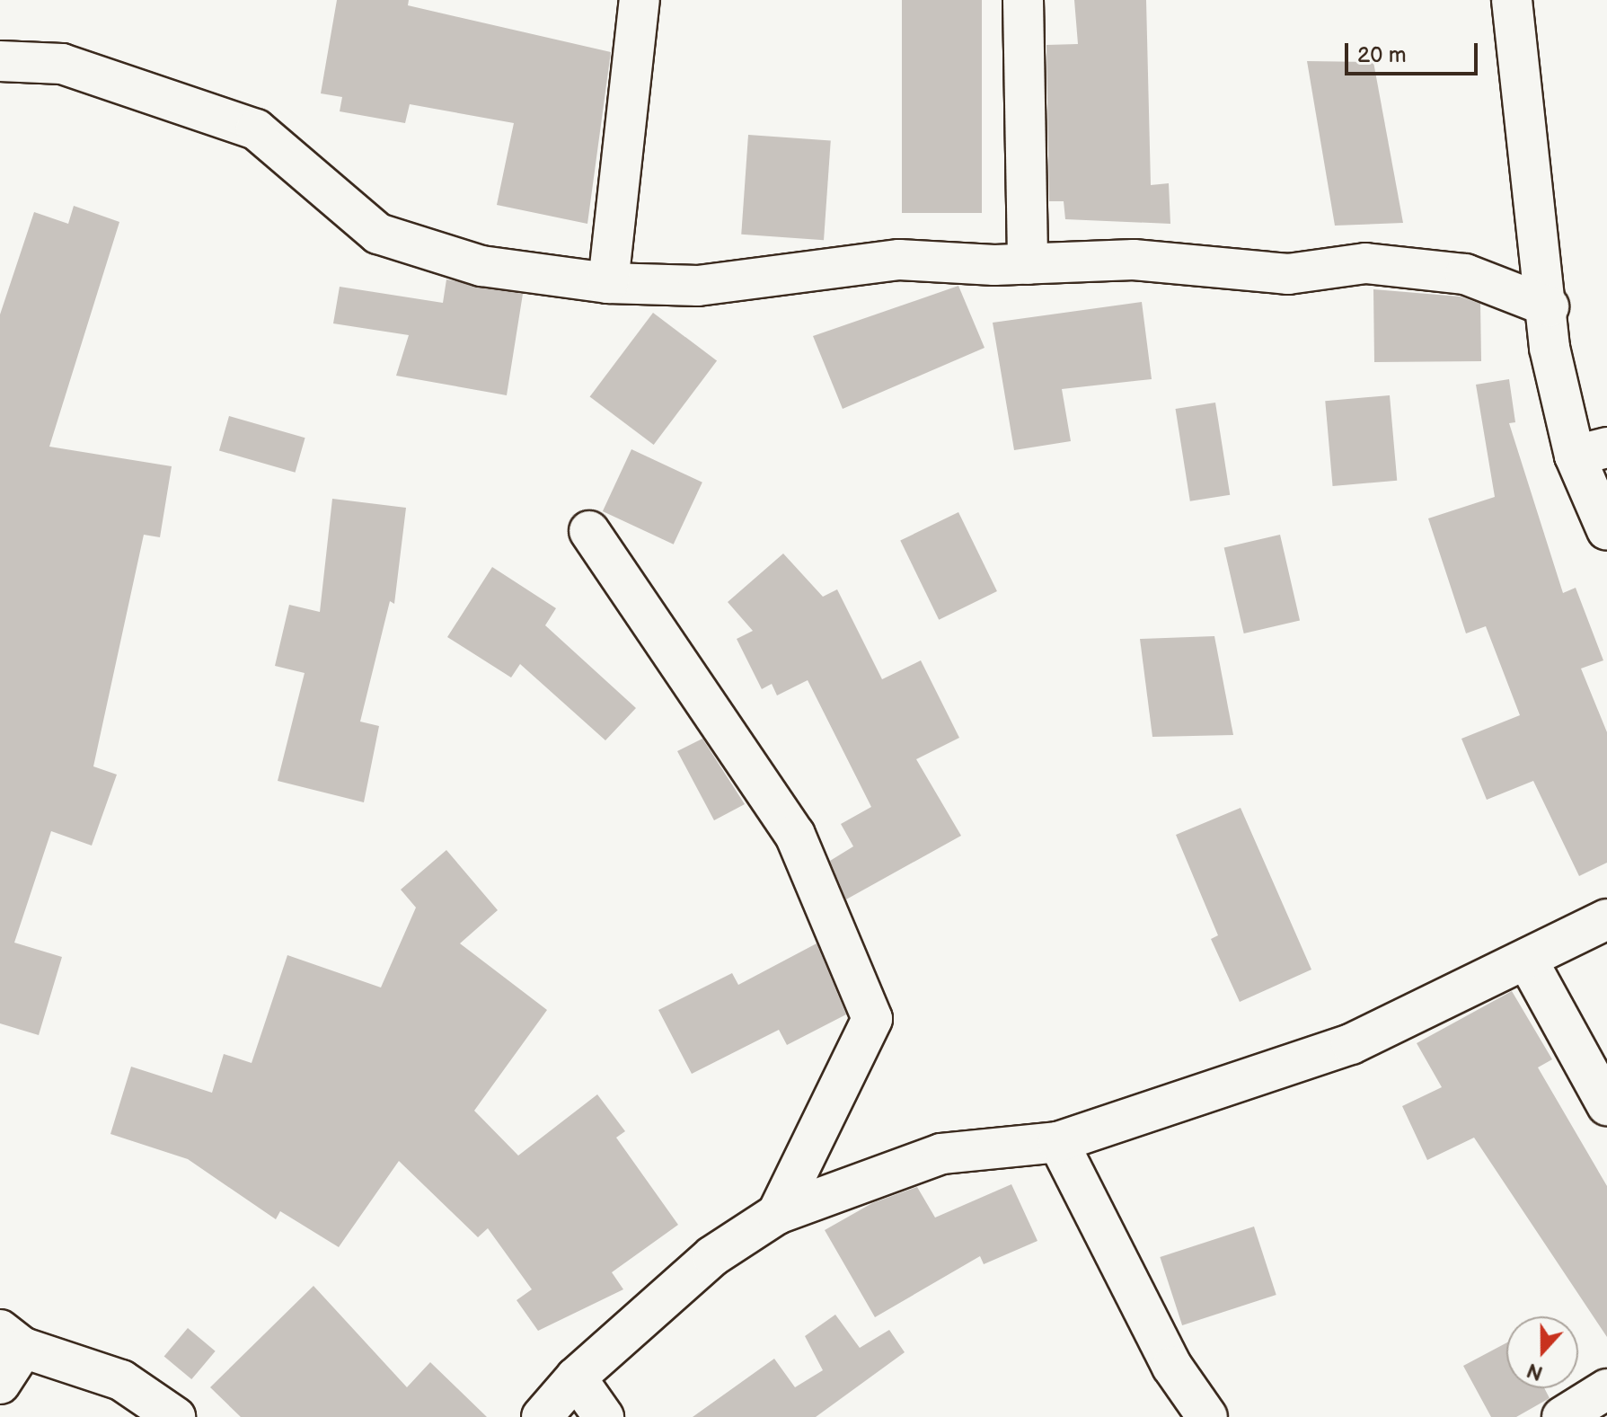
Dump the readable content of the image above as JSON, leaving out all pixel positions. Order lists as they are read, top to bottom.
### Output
{
  "scale_bar": "20 m",
  "north": "bottom"
}
